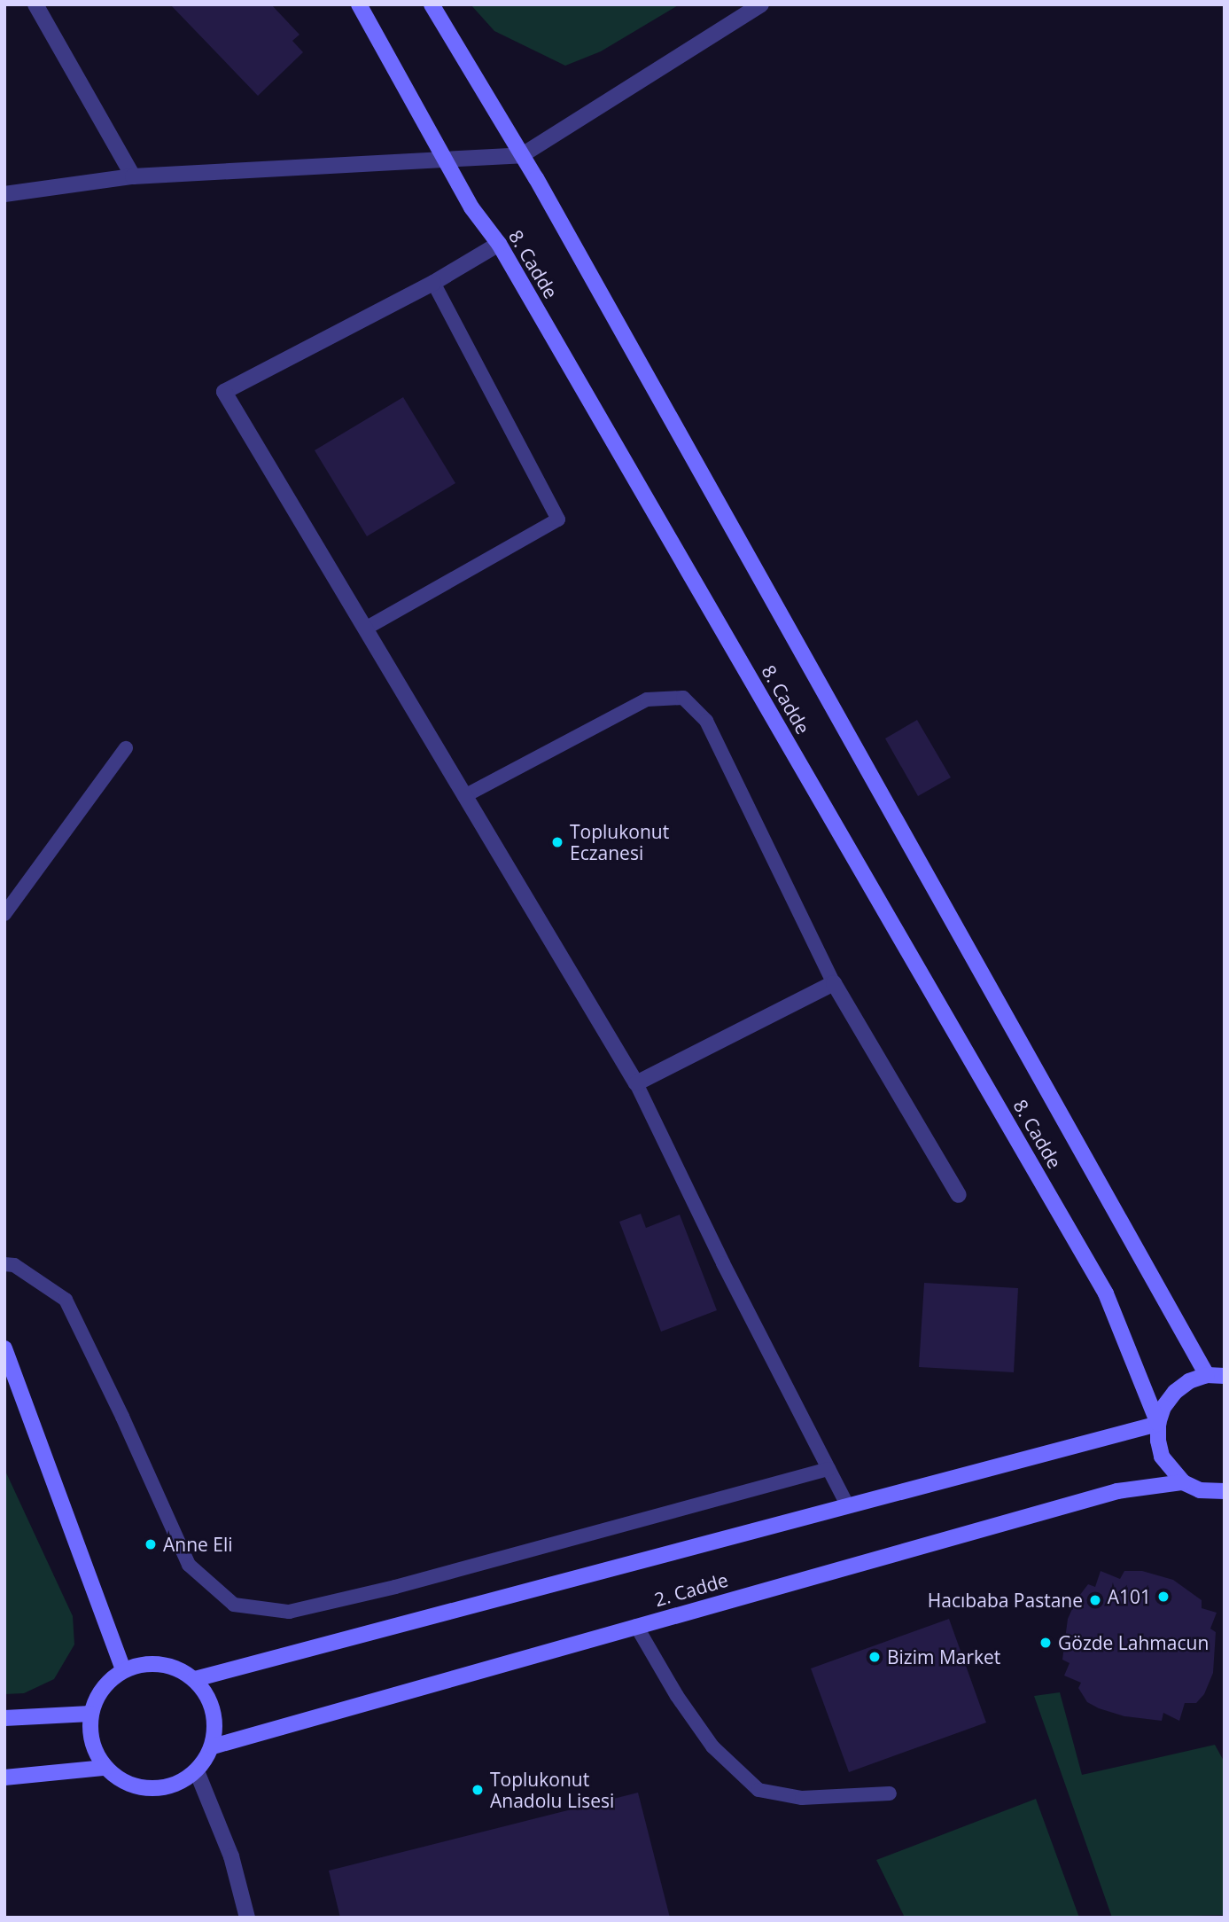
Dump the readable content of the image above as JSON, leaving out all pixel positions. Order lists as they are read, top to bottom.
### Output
{
  "streets": {
    "street": ["8. Cadde", "2. Cadde"]
  },
  "places": [
    "Toplukonut Eczanesi",
    "Anne Eli",
    "A101",
    "Hacıbaba Pastane",
    "Gözde Lahmacun",
    "Bizim Market",
    "Toplukonut Anadolu Lisesi"
  ]
}
